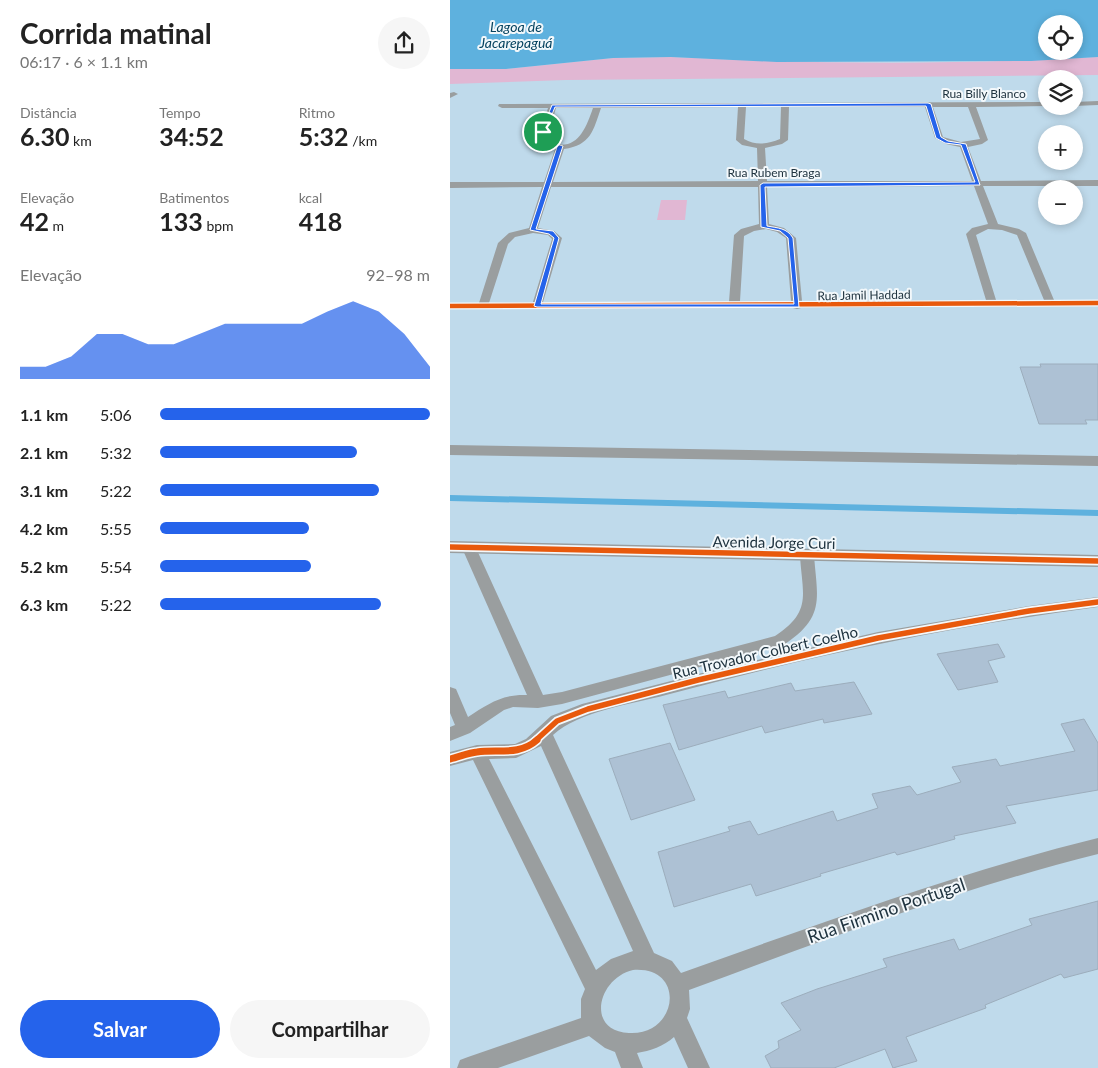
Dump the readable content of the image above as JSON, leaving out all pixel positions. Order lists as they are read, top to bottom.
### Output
{
  "streets": {
    "street": [
      "Rua Billy Blanco",
      "Rua Rubem Braga",
      "Rua Jamil Haddad",
      "Avenida Jorge Curi",
      "Rua Trovador Colbert Coelho",
      "Rua Firmino Portugal"
    ]
  },
  "water": ["Lagoa de Jacarepaguá"],
  "page": {
    "heading": ["Corrida matinal", "06:17 · 6 × 1.1 km"],
    "map_buttons": ["+", "−"],
    "stats": [
      ["Distância", "6.30 km"],
      ["Tempo", "34:52"],
      ["Ritmo", "5:32 /km"],
      ["Elevação", "42 m"],
      ["Batimentos", "133 bpm"],
      ["kcal", "418"]
    ],
    "chart": ["Elevação", "92–98 m"],
    "list": [
      {
        "name": "1.1 km",
        "note": "5:06"
      },
      {
        "name": "2.1 km",
        "note": "5:32"
      },
      {
        "name": "3.1 km",
        "note": "5:22"
      },
      {
        "name": "4.2 km",
        "note": "5:55"
      },
      {
        "name": "5.2 km",
        "note": "5:54"
      },
      {
        "name": "6.3 km",
        "note": "5:22"
      }
    ],
    "buttons": ["Salvar", "Compartilhar"]
  }
}
